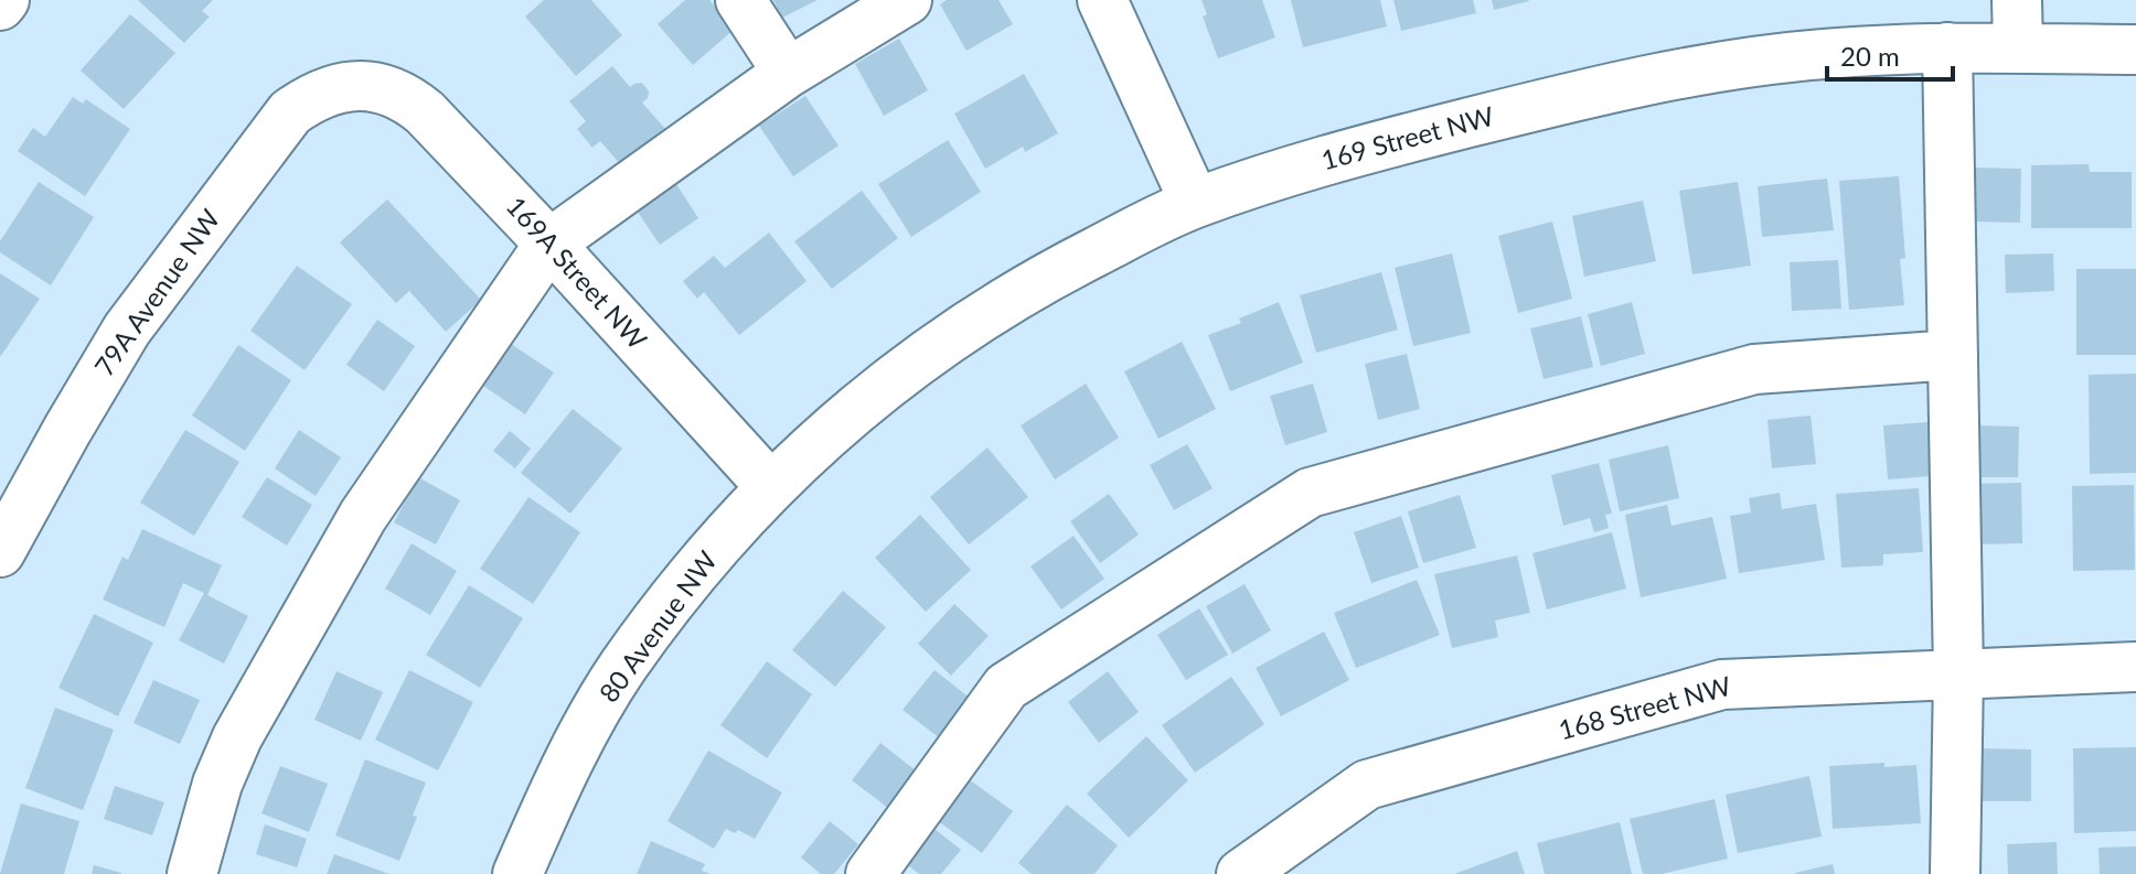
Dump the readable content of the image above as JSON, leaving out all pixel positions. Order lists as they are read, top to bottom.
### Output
{
  "streets": {
    "street": [
      "169 Street NW",
      "169A Street NW",
      "79A Avenue NW",
      "80 Avenue NW",
      "168 Street NW"
    ]
  },
  "crossings": [
    ["169 Street NW", "169A Street NW"],
    ["169 Street NW", "80 Avenue NW"],
    ["169A Street NW", "79A Avenue NW"],
    ["169A Street NW", "80 Avenue NW"]
  ],
  "scale_bar": "20 m"
}
